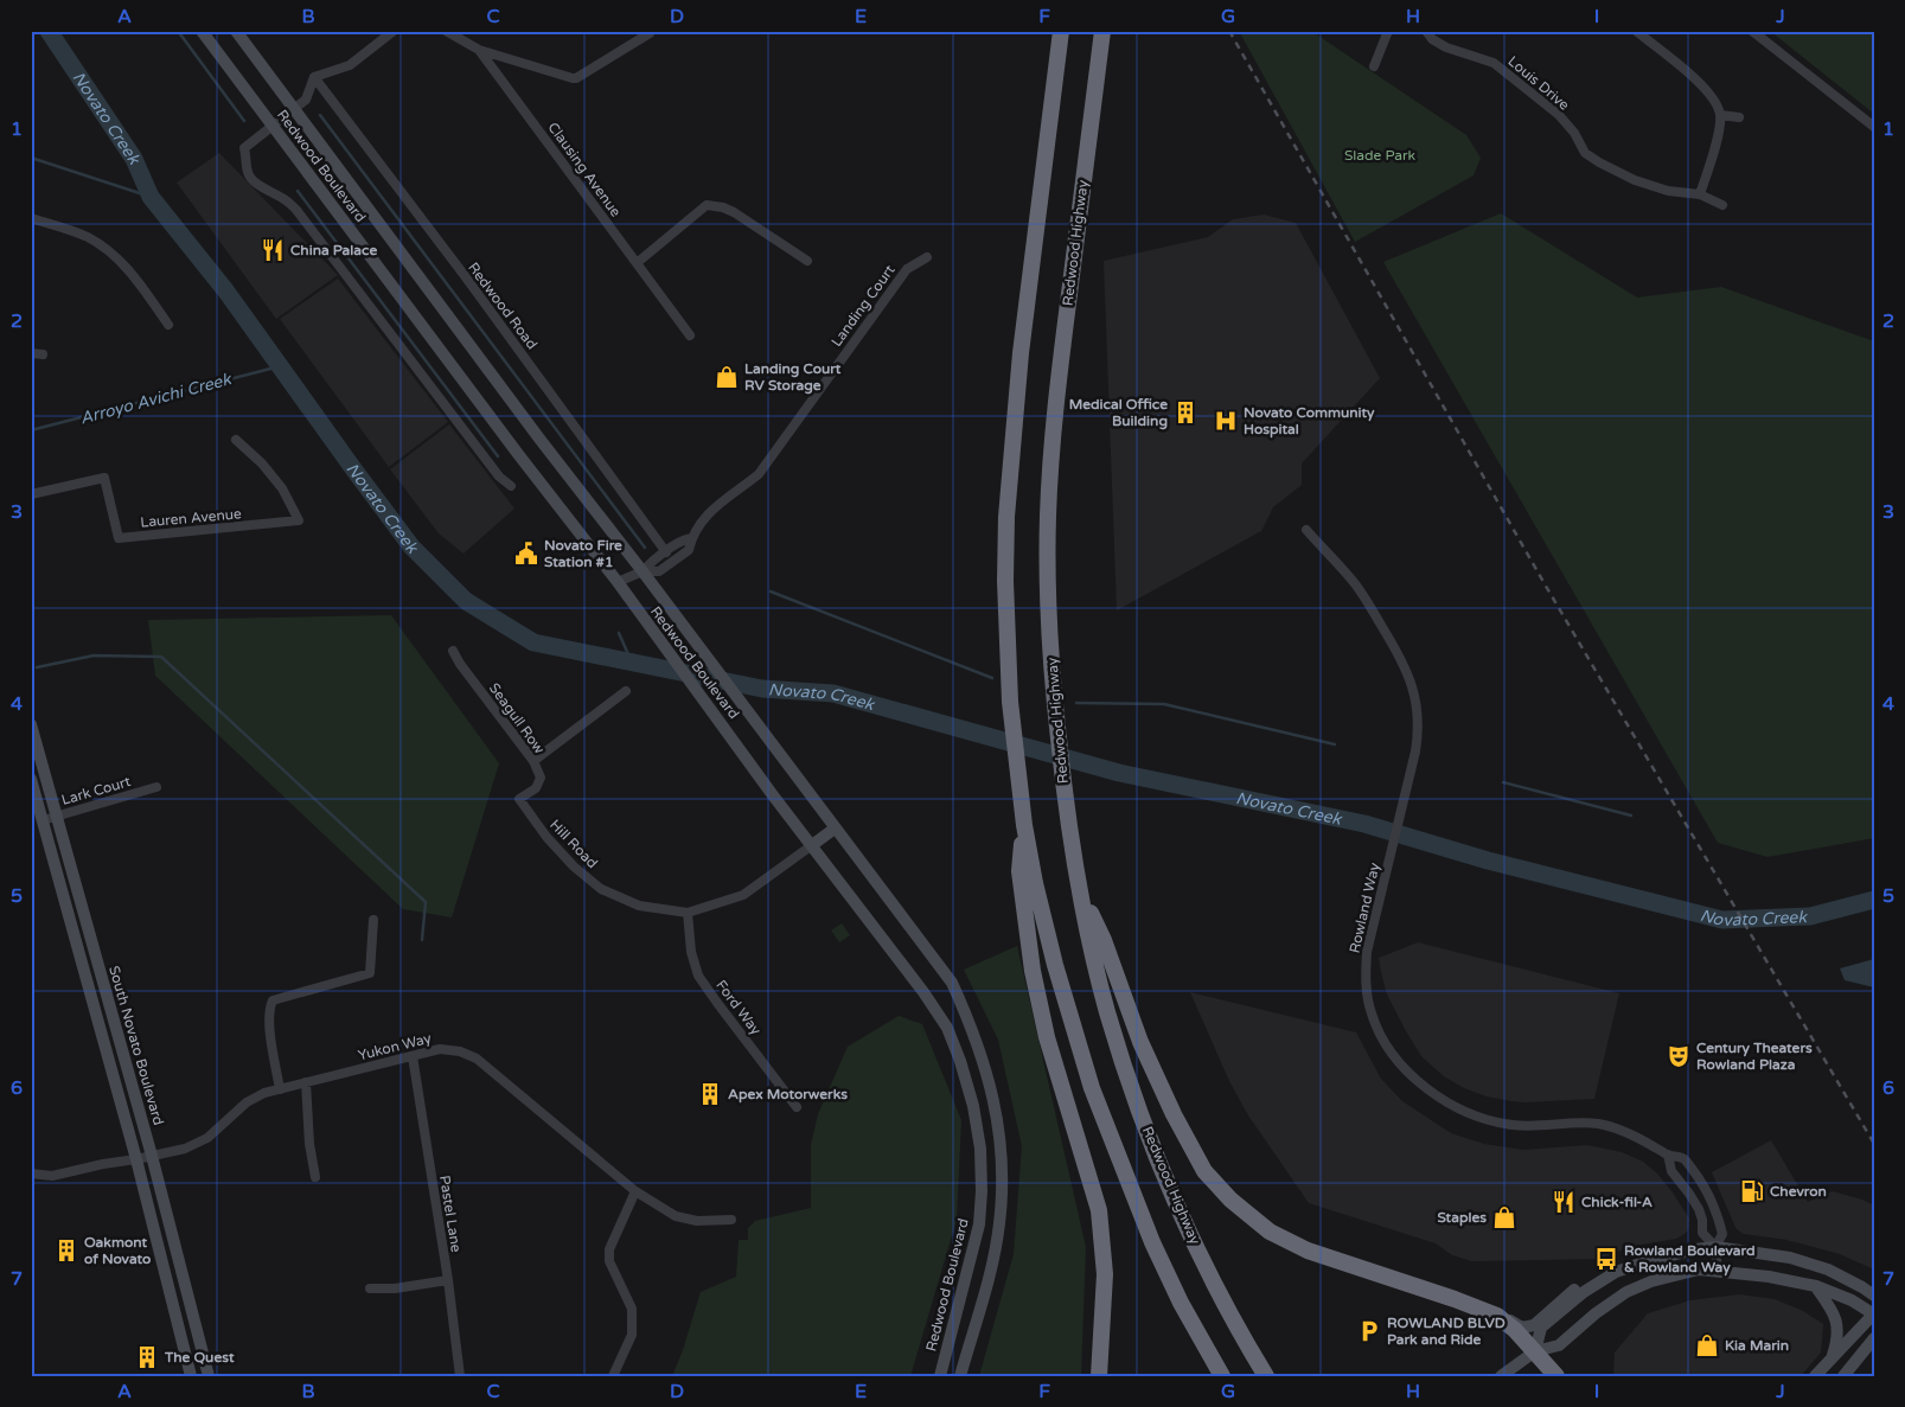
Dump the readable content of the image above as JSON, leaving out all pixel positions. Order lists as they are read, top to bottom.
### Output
{
  "streets": {
    "highway": ["Redwood Highway"],
    "main road": ["Redwood Boulevard", "South Novato Boulevard"],
    "street": [
      "Louis Drive",
      "Clausing Avenue",
      "Redwood Road",
      "Landing Court",
      "Lauren Avenue",
      "Seagull Row",
      "Lark Court",
      "Hill Road",
      "Rowland Way",
      "Ford Way",
      "Yukon Way",
      "Pastel Lane"
    ]
  },
  "crossings": [
    ["Redwood Boulevard", "Landing Court"],
    ["Redwood Boulevard", "Hill Road"],
    ["Redwood Road", "Landing Court"],
    ["Seagull Row", "Hill Road"],
    ["Lark Court", "South Novato Boulevard"],
    ["Hill Road", "Ford Way"],
    ["South Novato Boulevard", "Yukon Way"],
    ["Yukon Way", "Pastel Lane"]
  ],
  "water": ["Novato Creek", "Arroyo Avichi Creek"],
  "parks": ["Slade Park"],
  "places": {
    "restaurant": ["China Palace", "Chick-fil-A"],
    "shop": ["Landing Court RV Storage", "Staples", "Kia Marin"],
    "building": [
      "Medical Office Building",
      "Apex Motorwerks",
      "Oakmont of Novato",
      "The Quest"
    ],
    "hospital": ["Novato Community Hospital"],
    "public building": ["Novato Fire Station #1"],
    "theatre": ["Century Theaters Rowland Plaza"],
    "fuel station": ["Chevron"],
    "bus stop": ["Rowland Boulevard & Rowland Way"],
    "parking": ["ROWLAND BLVD Park and Ride"]
  },
  "grid": {
    "columns": [
      "A",
      "B",
      "C",
      "D",
      "E",
      "F",
      "G",
      "H",
      "I",
      "J"
    ],
    "rows": [
      "1",
      "2",
      "3",
      "4",
      "5",
      "6",
      "7"
    ]
  }
}
